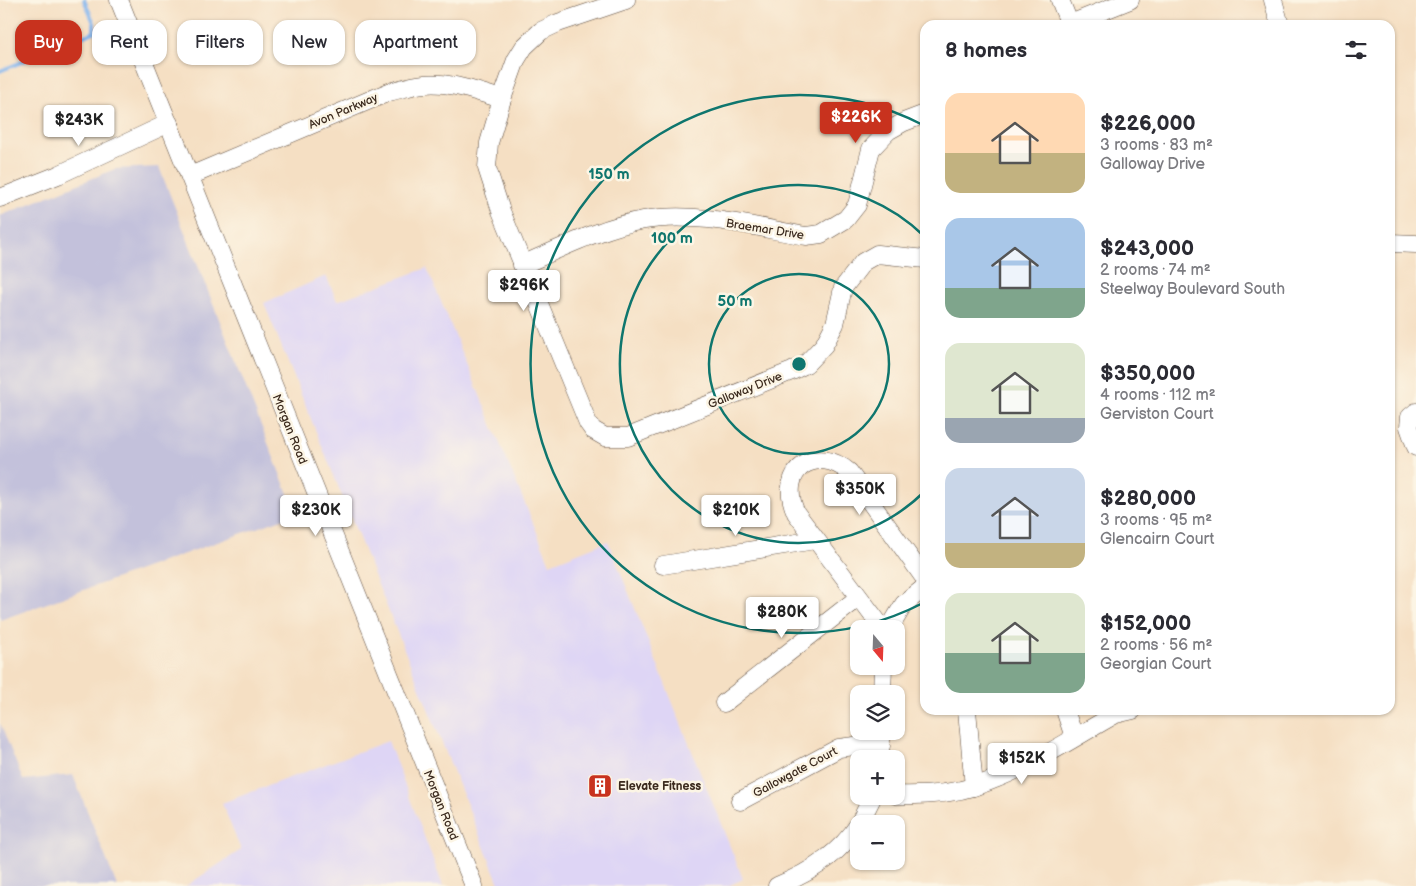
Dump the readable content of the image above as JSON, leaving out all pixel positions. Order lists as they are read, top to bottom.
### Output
{
  "streets": {
    "street": [
      "Avon Parkway",
      "Braemar Drive",
      "Galloway Drive",
      "Morgan Road",
      "Gallowgate Court"
    ]
  },
  "crossings": [
    ["Avon Parkway", "Galloway Drive"],
    ["Avon Parkway", "Morgan Road"],
    ["Braemar Drive", "Galloway Drive"]
  ],
  "places": {
    "building": ["Elevate Fitness"]
  },
  "north": "bottom",
  "page": {
    "chip": [
      "Buy",
      "Rent",
      "Filters",
      "New",
      "Apartment"
    ],
    "heading": "8 homes",
    "list": [
      {
        "name": "$226,000",
        "note": "3 rooms · 83 m² · Galloway Drive"
      },
      {
        "name": "$243,000",
        "note": "2 rooms · 74 m² · Steelway Boulevard South"
      },
      {
        "name": "$350,000",
        "note": "4 rooms · 112 m² · Gerviston Court"
      },
      {
        "name": "$280,000",
        "note": "3 rooms · 95 m² · Glencairn Court"
      },
      {
        "name": "$152,000",
        "note": "2 rooms · 56 m² · Georgian Court"
      }
    ],
    "price": [
      "$226K",
      "$243K",
      "$296K",
      "$350K",
      "$230K",
      "$210K",
      "$280K",
      "$152K"
    ],
    "map_buttons": ["+", "−"]
  },
  "rings": ["150 m", "100 m", "50 m"]
}
